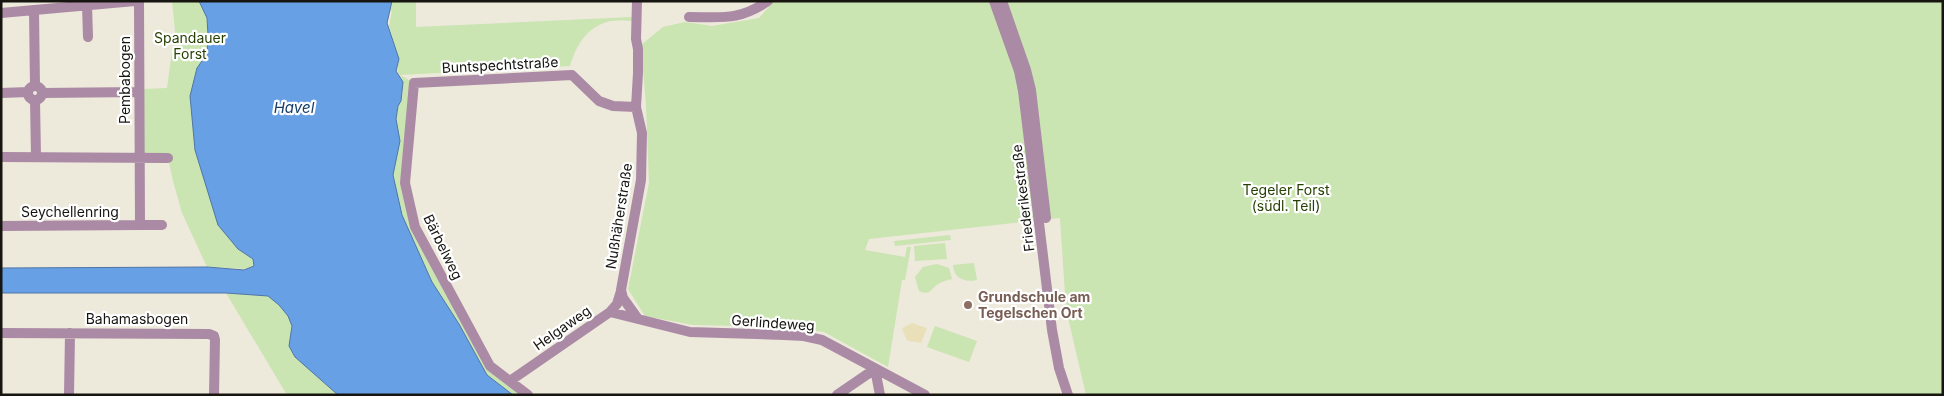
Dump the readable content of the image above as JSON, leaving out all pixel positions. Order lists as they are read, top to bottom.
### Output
{
  "streets": {
    "street": [
      "Buntspechtstraße",
      "Pembabogen",
      "Friederikestraße",
      "Seychellenring",
      "Nußhäherstraße",
      "Bärbelweg",
      "Bahamasbogen",
      "Gerlindeweg",
      "Helgaweg"
    ]
  },
  "crossings": [
    ["Buntspechtstraße", "Nußhäherstraße"],
    ["Buntspechtstraße", "Bärbelweg"],
    ["Nußhäherstraße", "Gerlindeweg"],
    ["Nußhäherstraße", "Helgaweg"],
    ["Bärbelweg", "Helgaweg"],
    ["Gerlindeweg", "Helgaweg"]
  ],
  "water": ["Havel"],
  "parks": ["Spandauer Forst", "Tegeler Forst (südl. Teil)"],
  "places": ["Grundschule am Tegelschen Ort"]
}
